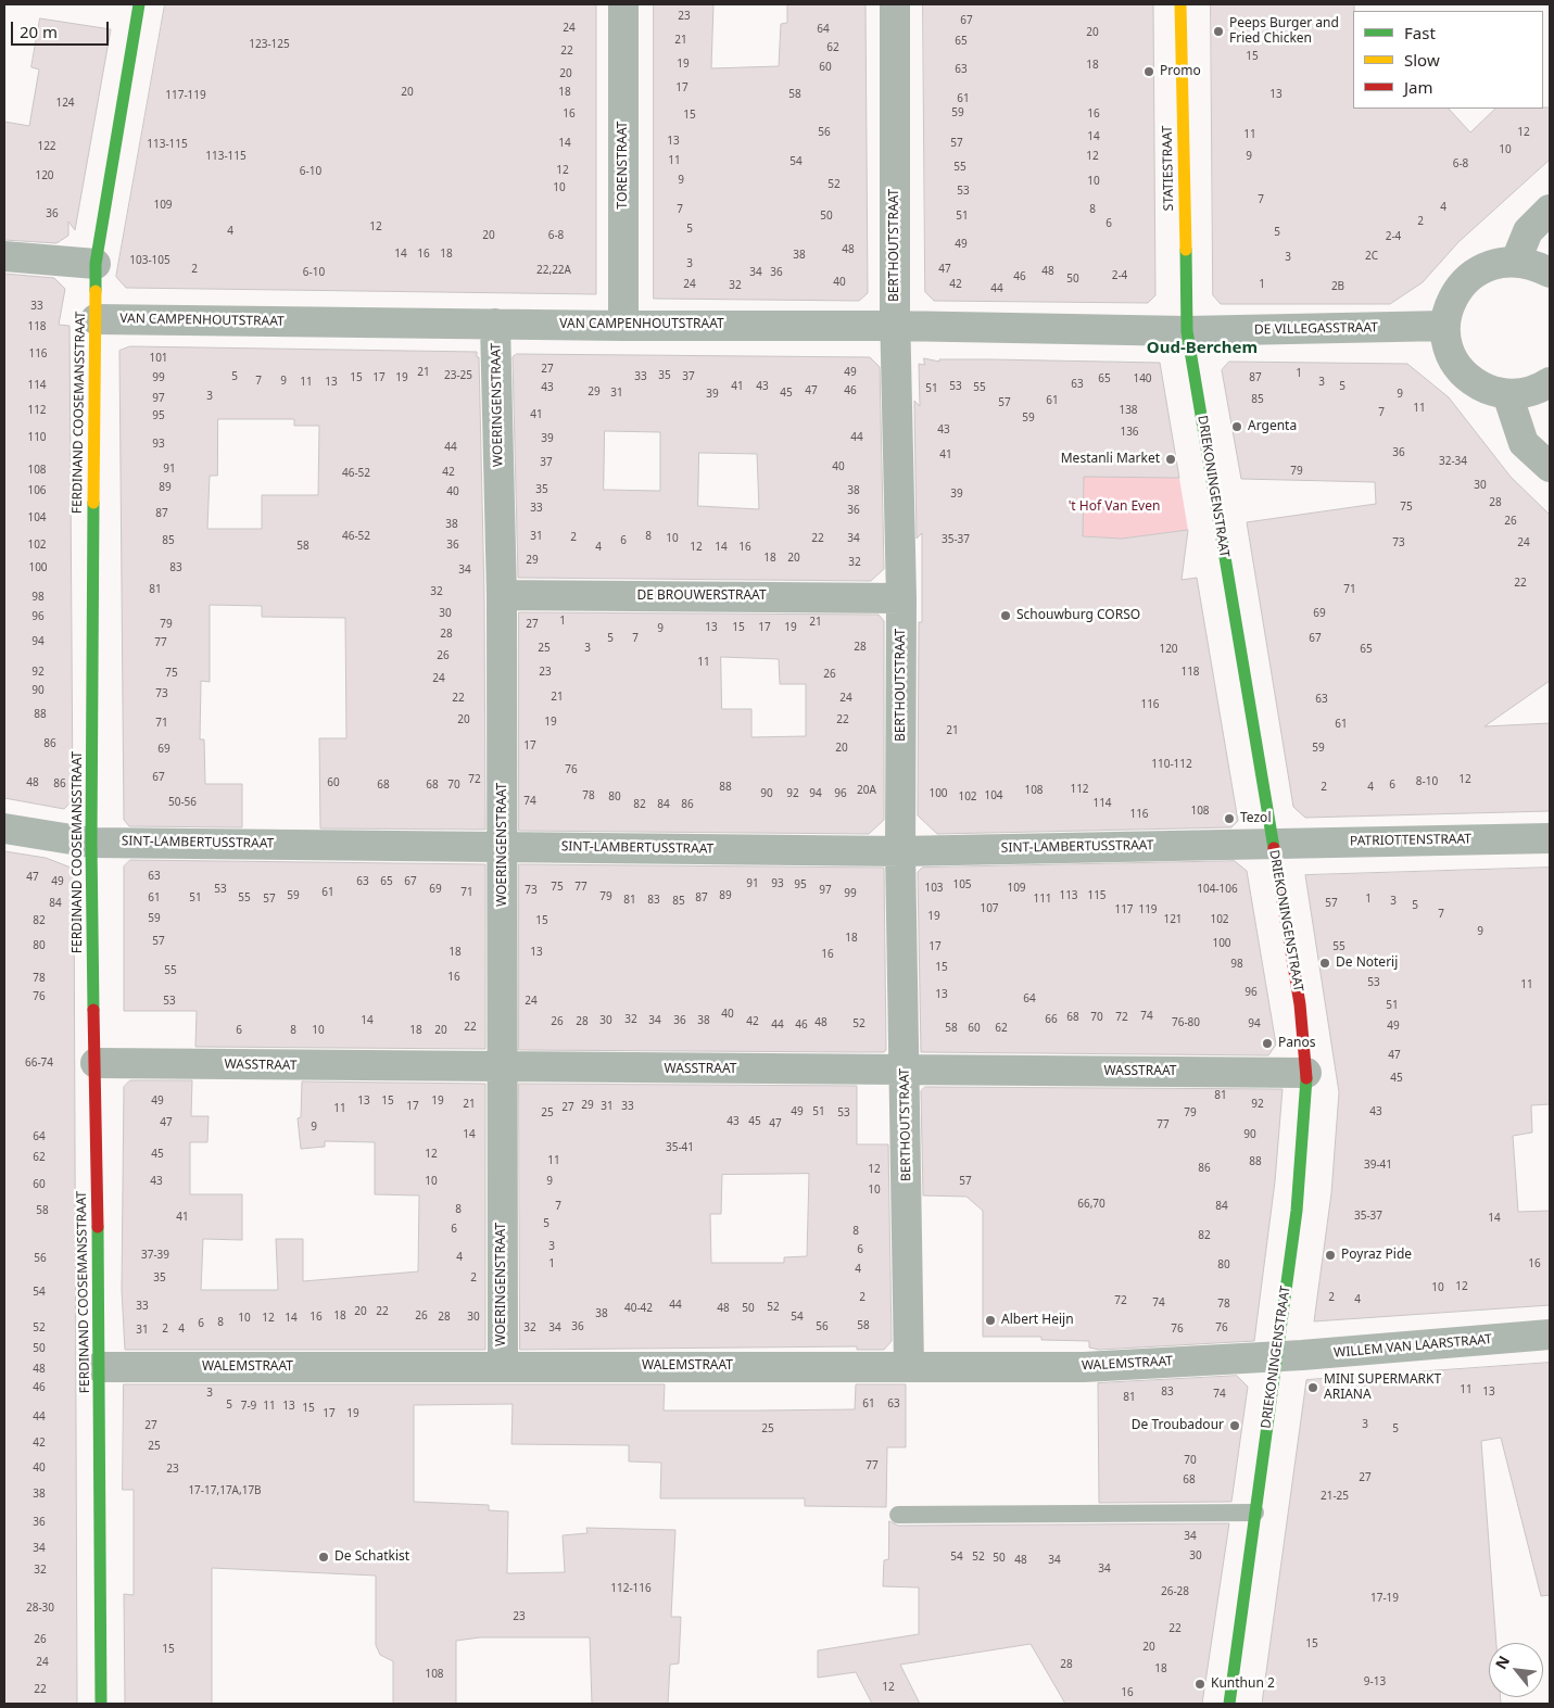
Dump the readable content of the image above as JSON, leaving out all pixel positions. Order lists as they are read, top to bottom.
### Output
{
  "streets": {
    "street": [
      "TORENSTRAAT",
      "STATIESTRAAT",
      "BERTHOUTSTRAAT",
      "VAN CAMPENHOUTSTRAAT",
      "DE VILLEGASSTRAAT",
      "WOERINGENSTRAAT",
      "FERDINAND COOSEMANSSTRAAT",
      "DRIEKONINGENSTRAAT",
      "DE BROUWERSTRAAT",
      "PATRIOTTENSTRAAT",
      "SINT-LAMBERTUSSTRAAT",
      "WASSTRAAT",
      "WILLEM VAN LAARSTRAAT",
      "WALEMSTRAAT"
    ]
  },
  "crossings": [
    ["TORENSTRAAT", "VAN CAMPENHOUTSTRAAT"],
    ["STATIESTRAAT", "VAN CAMPENHOUTSTRAAT"],
    ["STATIESTRAAT", "DE VILLEGASSTRAAT"],
    ["STATIESTRAAT", "DRIEKONINGENSTRAAT"],
    ["BERTHOUTSTRAAT", "VAN CAMPENHOUTSTRAAT"],
    ["BERTHOUTSTRAAT", "DE BROUWERSTRAAT"],
    ["BERTHOUTSTRAAT", "SINT-LAMBERTUSSTRAAT"],
    ["BERTHOUTSTRAAT", "WASSTRAAT"],
    ["BERTHOUTSTRAAT", "WALEMSTRAAT"],
    ["VAN CAMPENHOUTSTRAAT", "DE VILLEGASSTRAAT"],
    ["VAN CAMPENHOUTSTRAAT", "WOERINGENSTRAAT"],
    ["VAN CAMPENHOUTSTRAAT", "FERDINAND COOSEMANSSTRAAT"],
    ["VAN CAMPENHOUTSTRAAT", "DRIEKONINGENSTRAAT"],
    ["DE VILLEGASSTRAAT", "DRIEKONINGENSTRAAT"],
    ["WOERINGENSTRAAT", "DE BROUWERSTRAAT"],
    ["WOERINGENSTRAAT", "SINT-LAMBERTUSSTRAAT"],
    ["WOERINGENSTRAAT", "WASSTRAAT"],
    ["WOERINGENSTRAAT", "WALEMSTRAAT"],
    ["FERDINAND COOSEMANSSTRAAT", "SINT-LAMBERTUSSTRAAT"],
    ["FERDINAND COOSEMANSSTRAAT", "WASSTRAAT"],
    ["FERDINAND COOSEMANSSTRAAT", "WALEMSTRAAT"],
    ["DRIEKONINGENSTRAAT", "PATRIOTTENSTRAAT"],
    ["DRIEKONINGENSTRAAT", "SINT-LAMBERTUSSTRAAT"],
    ["DRIEKONINGENSTRAAT", "WASSTRAAT"],
    ["DRIEKONINGENSTRAAT", "WILLEM VAN LAARSTRAAT"],
    ["DRIEKONINGENSTRAAT", "WALEMSTRAAT"],
    ["PATRIOTTENSTRAAT", "SINT-LAMBERTUSSTRAAT"],
    ["WILLEM VAN LAARSTRAAT", "WALEMSTRAAT"]
  ],
  "districts": ["Oud-Berchem"],
  "parks": ["'t Hof Van Even"],
  "places": [
    "Peeps Burger and Fried Chicken",
    "Promo",
    "Argenta",
    "Mestanli Market",
    "Schouwburg CORSO",
    "Tezol",
    "De Noterij",
    "Panos",
    "Poyraz Pide",
    "Albert Heijn",
    "MINI SUPERMARKT ARIANA",
    "De Troubadour",
    "De Schatkist",
    "Kunthun 2"
  ],
  "house_numbers": [
    "23",
    "67",
    "24",
    "64",
    "20",
    "21",
    "65",
    "123-125",
    "62",
    "22",
    "15",
    "19",
    "18",
    "60",
    "63",
    "20",
    "17",
    "20",
    "18",
    "58",
    "13",
    "117-119",
    "61",
    "124",
    "59",
    "16",
    "16",
    "15",
    "56",
    "12",
    "11",
    "14",
    "13",
    "14",
    "57",
    "113-115",
    "122",
    "10",
    "113-115",
    "12",
    "9",
    "11",
    "54",
    "6-8",
    "55",
    "12",
    "6-10",
    "120",
    "9",
    "10",
    "52",
    "10",
    "53",
    "7",
    "109",
    "4",
    "7",
    "8",
    "36",
    "50",
    "51",
    "2",
    "6",
    "12",
    "5",
    "4",
    "5",
    "20",
    "6-8",
    "2-4",
    "49",
    "48",
    "14",
    "16",
    "18",
    "38",
    "2C",
    "3",
    "103-105",
    "3",
    "2",
    "47",
    "22,22A",
    "48",
    "6-10",
    "34",
    "36",
    "2-4",
    "46",
    "50",
    "40",
    "24",
    "42",
    "1",
    "32",
    "2B",
    "44",
    "33",
    "118",
    "116",
    "101",
    "27",
    "21",
    "49",
    "1",
    "23-25",
    "35",
    "5",
    "33",
    "37",
    "99",
    "15",
    "17",
    "19",
    "87",
    "65",
    "140",
    "7",
    "9",
    "11",
    "13",
    "3",
    "63",
    "114",
    "41",
    "43",
    "53",
    "5",
    "43",
    "55",
    "51",
    "47",
    "46",
    "29",
    "31",
    "45",
    "39",
    "9",
    "3",
    "97",
    "85",
    "61",
    "57",
    "11",
    "112",
    "138",
    "7",
    "41",
    "95",
    "59",
    "43",
    "136",
    "110",
    "44",
    "39",
    "93",
    "44",
    "36",
    "41",
    "32-34",
    "37",
    "40",
    "91",
    "108",
    "79",
    "42",
    "46-52",
    "30",
    "89",
    "35",
    "106",
    "38",
    "40",
    "39",
    "28",
    "75",
    "33",
    "36",
    "87",
    "104",
    "26",
    "38",
    "46-52",
    "31",
    "8",
    "2",
    "10",
    "22",
    "34",
    "35-37",
    "85",
    "6",
    "73",
    "24",
    "102",
    "36",
    "58",
    "4",
    "12",
    "14",
    "16",
    "18",
    "20",
    "29",
    "32",
    "100",
    "83",
    "34",
    "22",
    "81",
    "71",
    "32",
    "98",
    "30",
    "69",
    "96",
    "1",
    "21",
    "79",
    "27",
    "13",
    "15",
    "17",
    "19",
    "9",
    "28",
    "5",
    "7",
    "67",
    "94",
    "77",
    "28",
    "25",
    "3",
    "120",
    "65",
    "26",
    "11",
    "92",
    "23",
    "118",
    "75",
    "26",
    "24",
    "90",
    "73",
    "21",
    "22",
    "24",
    "63",
    "116",
    "88",
    "20",
    "22",
    "19",
    "71",
    "61",
    "21",
    "86",
    "17",
    "20",
    "59",
    "69",
    "110-112",
    "76",
    "67",
    "72",
    "12",
    "8-10",
    "48",
    "60",
    "86",
    "68",
    "68",
    "70",
    "6",
    "88",
    "2",
    "4",
    "112",
    "20A",
    "108",
    "90",
    "92",
    "94",
    "96",
    "100",
    "78",
    "104",
    "80",
    "102",
    "74",
    "50-56",
    "114",
    "82",
    "84",
    "86",
    "108",
    "116",
    "63",
    "47",
    "49",
    "63",
    "65",
    "67",
    "91",
    "93",
    "95",
    "105",
    "75",
    "77",
    "103",
    "109",
    "53",
    "69",
    "104-106",
    "73",
    "97",
    "61",
    "71",
    "99",
    "59",
    "89",
    "113",
    "115",
    "79",
    "61",
    "51",
    "55",
    "87",
    "57",
    "111",
    "1",
    "81",
    "83",
    "85",
    "3",
    "84",
    "57",
    "5",
    "107",
    "117",
    "119",
    "7",
    "19",
    "59",
    "121",
    "102",
    "82",
    "15",
    "9",
    "18",
    "57",
    "100",
    "80",
    "17",
    "55",
    "18",
    "13",
    "16",
    "98",
    "15",
    "55",
    "16",
    "78",
    "53",
    "11",
    "96",
    "13",
    "76",
    "64",
    "53",
    "24",
    "51",
    "40",
    "74",
    "68",
    "70",
    "72",
    "32",
    "66",
    "14",
    "30",
    "34",
    "36",
    "38",
    "26",
    "28",
    "42",
    "48",
    "76-80",
    "52",
    "94",
    "44",
    "46",
    "49",
    "22",
    "58",
    "60",
    "62",
    "6",
    "8",
    "10",
    "18",
    "20",
    "47",
    "66-74",
    "45",
    "81",
    "49",
    "13",
    "15",
    "19",
    "21",
    "92",
    "29",
    "17",
    "31",
    "33",
    "27",
    "11",
    "49",
    "51",
    "43",
    "25",
    "53",
    "79",
    "43",
    "45",
    "47",
    "47",
    "77",
    "9",
    "14",
    "90",
    "64",
    "35-41",
    "45",
    "12",
    "62",
    "11",
    "88",
    "39-41",
    "86",
    "12",
    "43",
    "10",
    "9",
    "57",
    "60",
    "10",
    "66,70",
    "7",
    "84",
    "8",
    "58",
    "35-37",
    "41",
    "14",
    "5",
    "6",
    "8",
    "82",
    "3",
    "6",
    "37-39",
    "4",
    "56",
    "1",
    "16",
    "80",
    "4",
    "35",
    "2",
    "12",
    "10",
    "54",
    "2",
    "2",
    "4",
    "72",
    "74",
    "78",
    "44",
    "33",
    "52",
    "40-42",
    "48",
    "50",
    "20",
    "22",
    "38",
    "18",
    "26",
    "16",
    "28",
    "30",
    "54",
    "10",
    "12",
    "14",
    "8",
    "6",
    "58",
    "36",
    "56",
    "52",
    "32",
    "34",
    "76",
    "2",
    "4",
    "76",
    "31",
    "50",
    "48",
    "46",
    "11",
    "83",
    "13",
    "3",
    "74",
    "81",
    "61",
    "63",
    "5",
    "7-9",
    "11",
    "13",
    "15",
    "17",
    "19",
    "44",
    "3",
    "27",
    "25",
    "5",
    "42",
    "25",
    "70",
    "77",
    "40",
    "23",
    "27",
    "68",
    "17-17,17A,17B",
    "38",
    "21-25",
    "36",
    "34",
    "34",
    "30",
    "54",
    "52",
    "50",
    "48",
    "34",
    "34",
    "32",
    "112-116",
    "26-28",
    "17-19",
    "28-30",
    "23",
    "22",
    "26",
    "15",
    "20",
    "15",
    "24",
    "28",
    "18",
    "108",
    "9-13",
    "12",
    "22",
    "16"
  ],
  "legend": ["Fast", "Slow", "Jam"],
  "scale_bar": "20 m",
  "north": "top left"
}
